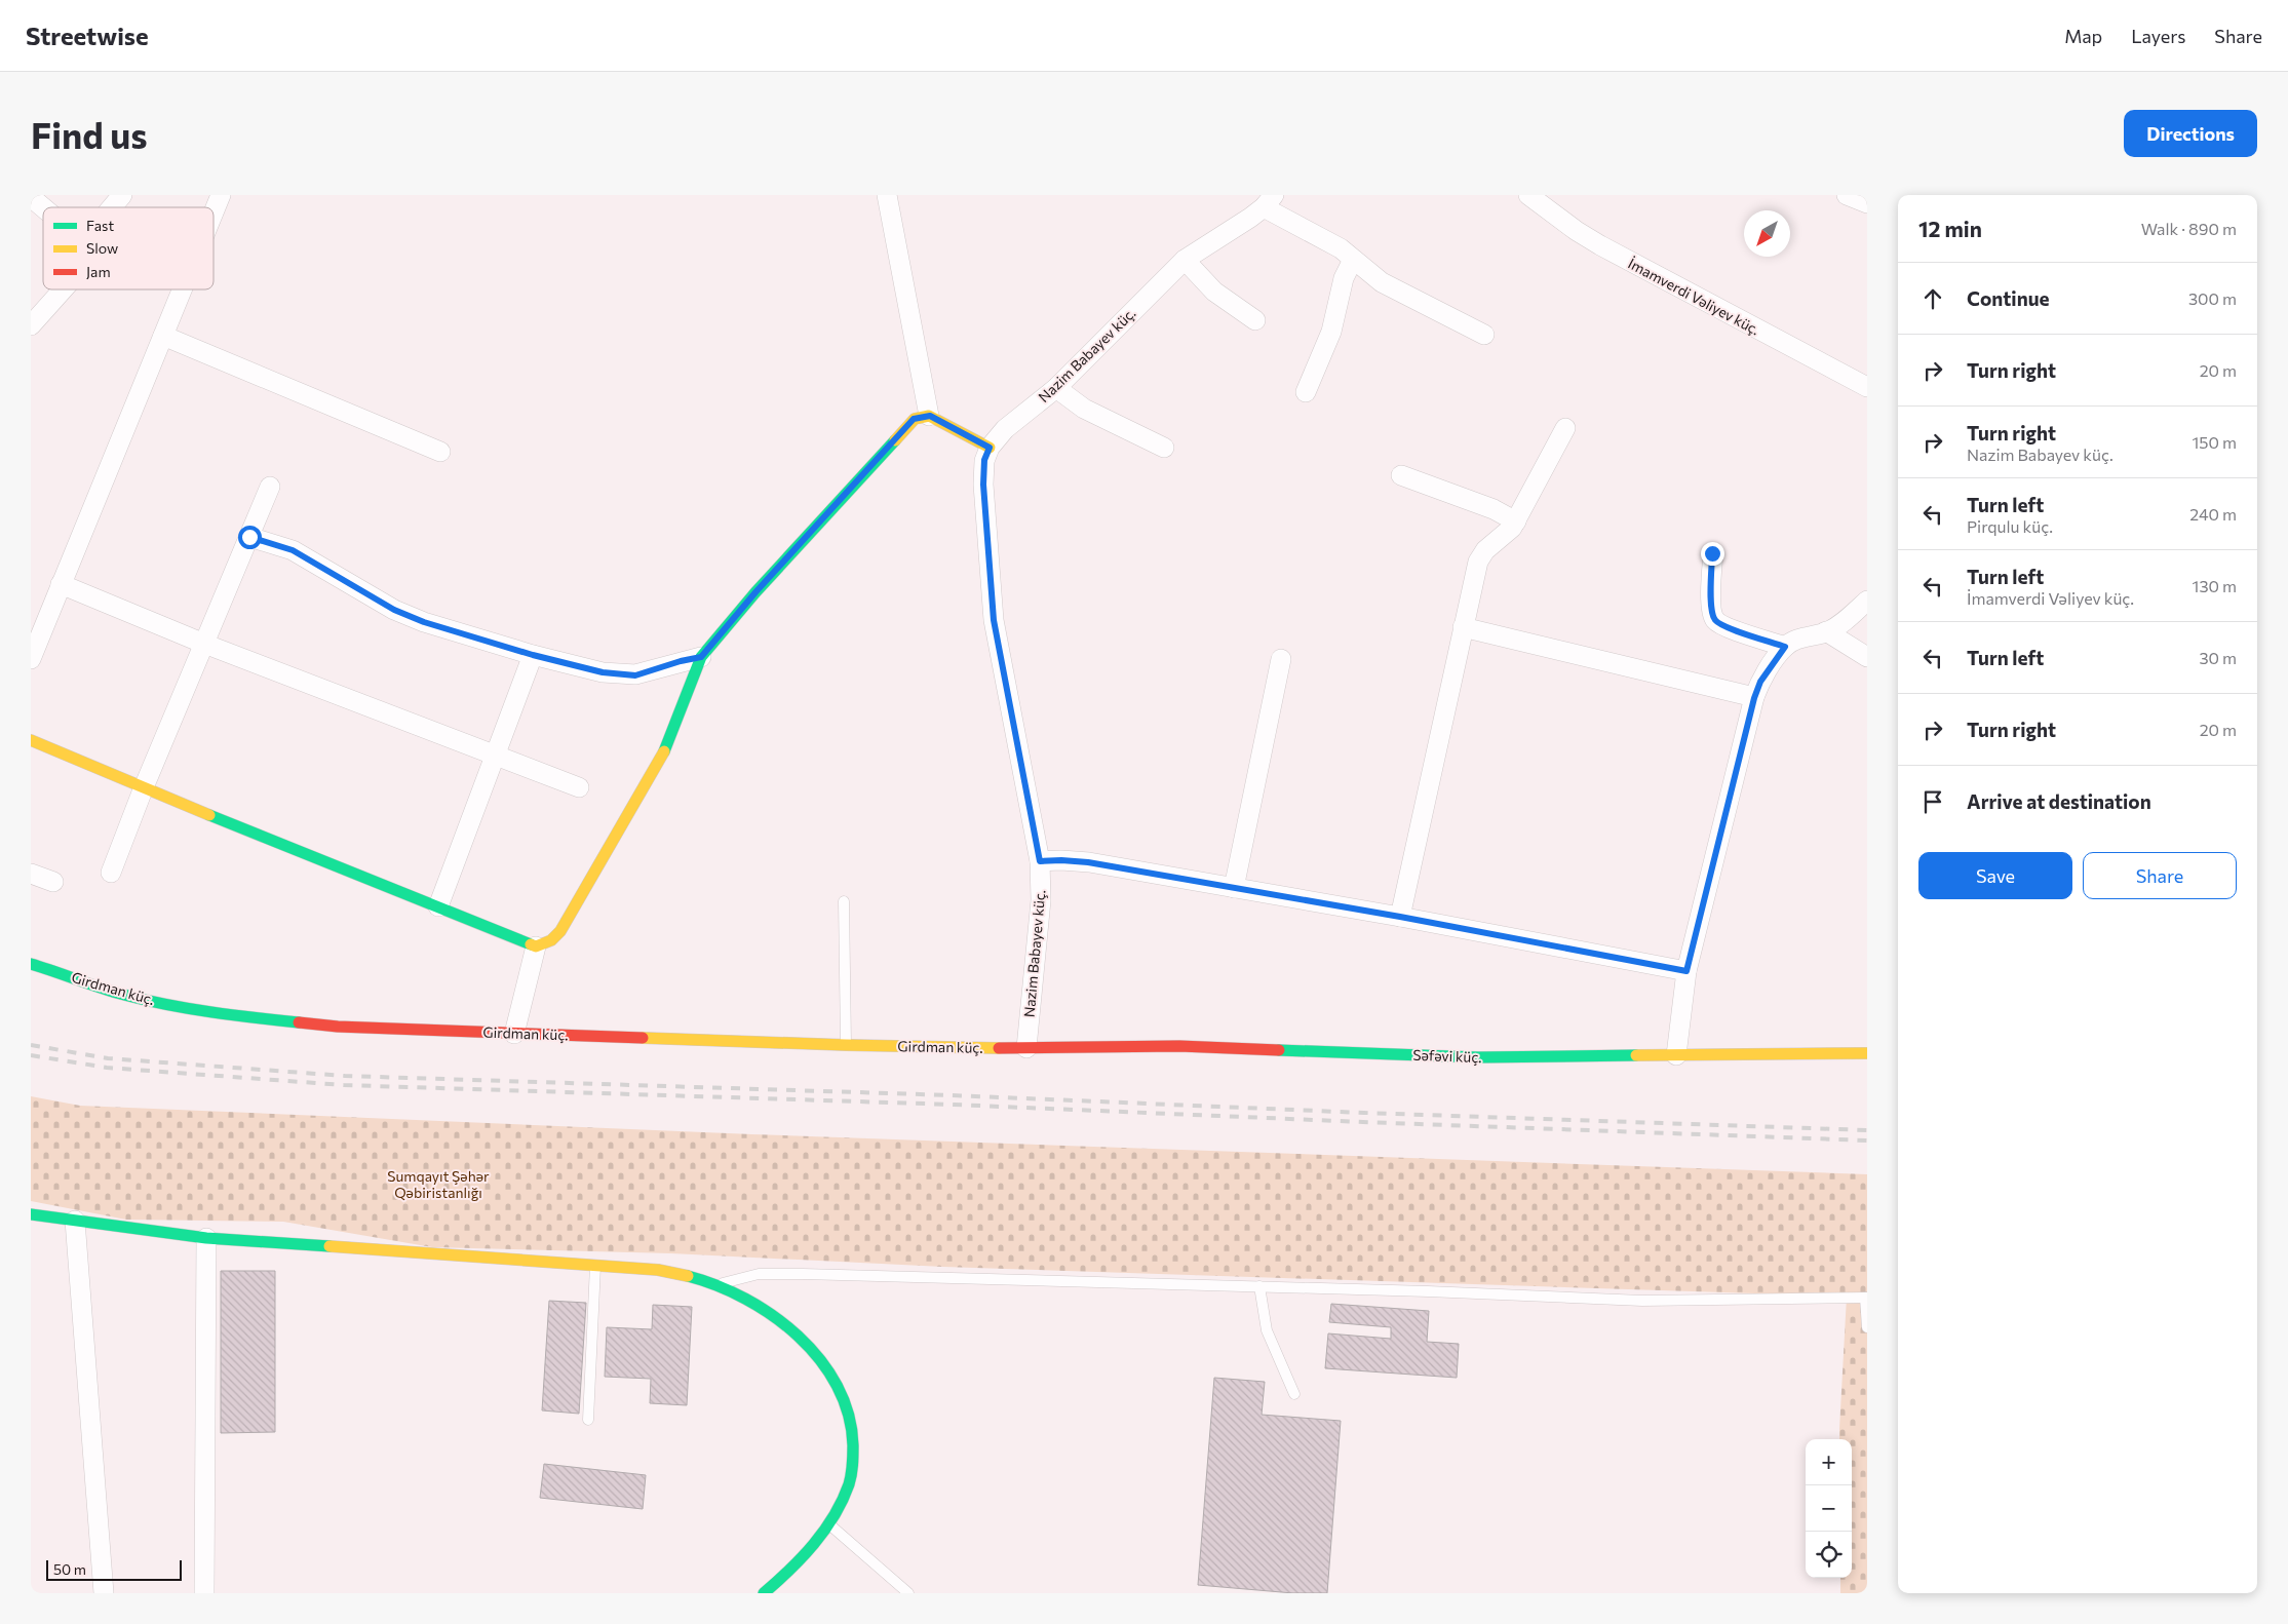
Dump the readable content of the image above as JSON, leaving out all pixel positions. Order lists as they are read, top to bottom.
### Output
{
  "streets": {
    "street": [
      "İmamverdi Vəliyev küç.",
      "Nazim Babayev küç.",
      "Girdman küç.",
      "Səfəvi küç."
    ]
  },
  "crossings": [
    ["Nazim Babayev küç.", "Girdman küç."],
    ["Nazim Babayev küç.", "Səfəvi küç."],
    ["Girdman küç.", "Səfəvi küç."]
  ],
  "parks": ["Sumqayıt Şəhər Qəbiristanlığı"],
  "legend": ["Fast", "Slow", "Jam"],
  "scale_bar": "50 m",
  "north": "bottom left",
  "page": {
    "header": "Streetwise",
    "nav": ["Map", "Layers", "Share"],
    "buttons": [
      "Directions",
      ["Save", "Share"]
    ],
    "title": "Find us",
    "heading": ["12 min", "Walk · 890 m"],
    "list": [
      ["Continue", "300 m"],
      ["Turn right", "20 m"],
      ["Turn right", "Nazim Babayev küç.", "150 m"],
      ["Turn left", "Pirqulu küç.", "240 m"],
      ["Turn left", "İmamverdi Vəliyev küç.", "130 m"],
      ["Turn left", "30 m"],
      ["Turn right", "20 m"],
      "Arrive at destination"
    ],
    "map_buttons": ["+", "−"],
    "scale": "50 m"
  }
}
